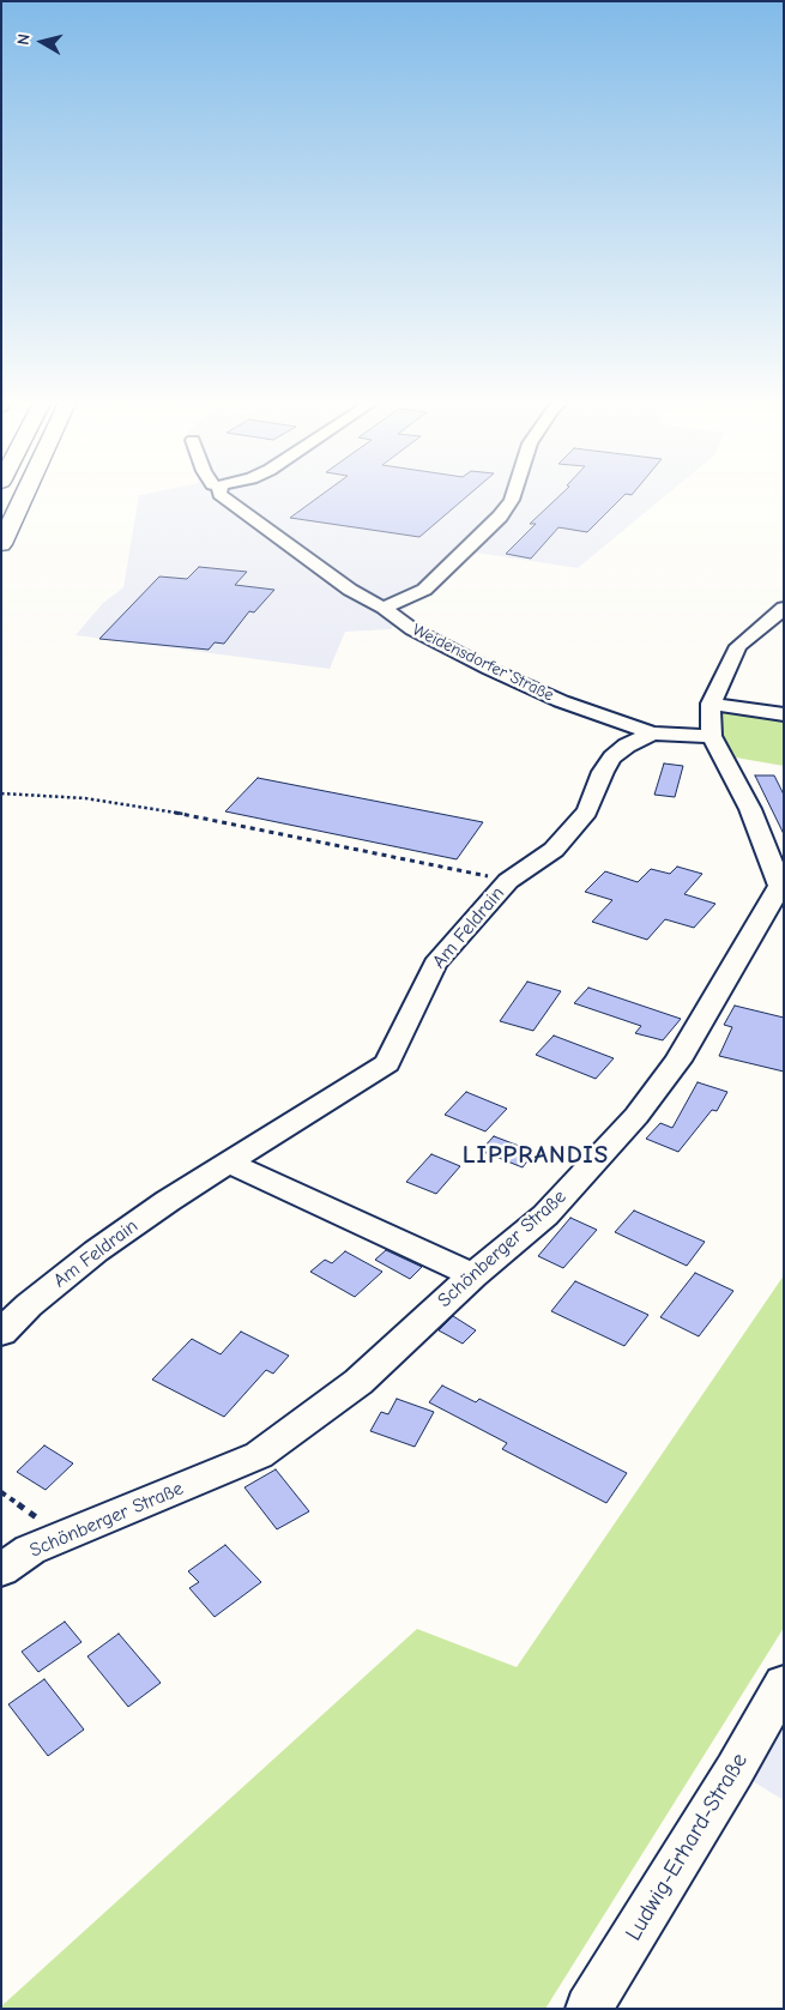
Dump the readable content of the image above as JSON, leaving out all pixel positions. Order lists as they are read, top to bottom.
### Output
{
  "streets": {
    "street": [
      "Weidensdorfer Straße",
      "Am Feldrain",
      "Schönberger Straße",
      "Ludwig-Erhard-Straße"
    ]
  },
  "crossings": [
    ["Weidensdorfer Straße", "Am Feldrain"],
    ["Weidensdorfer Straße", "Schönberger Straße"]
  ],
  "districts": ["LIPPRANDIS"],
  "north": "left"
}
